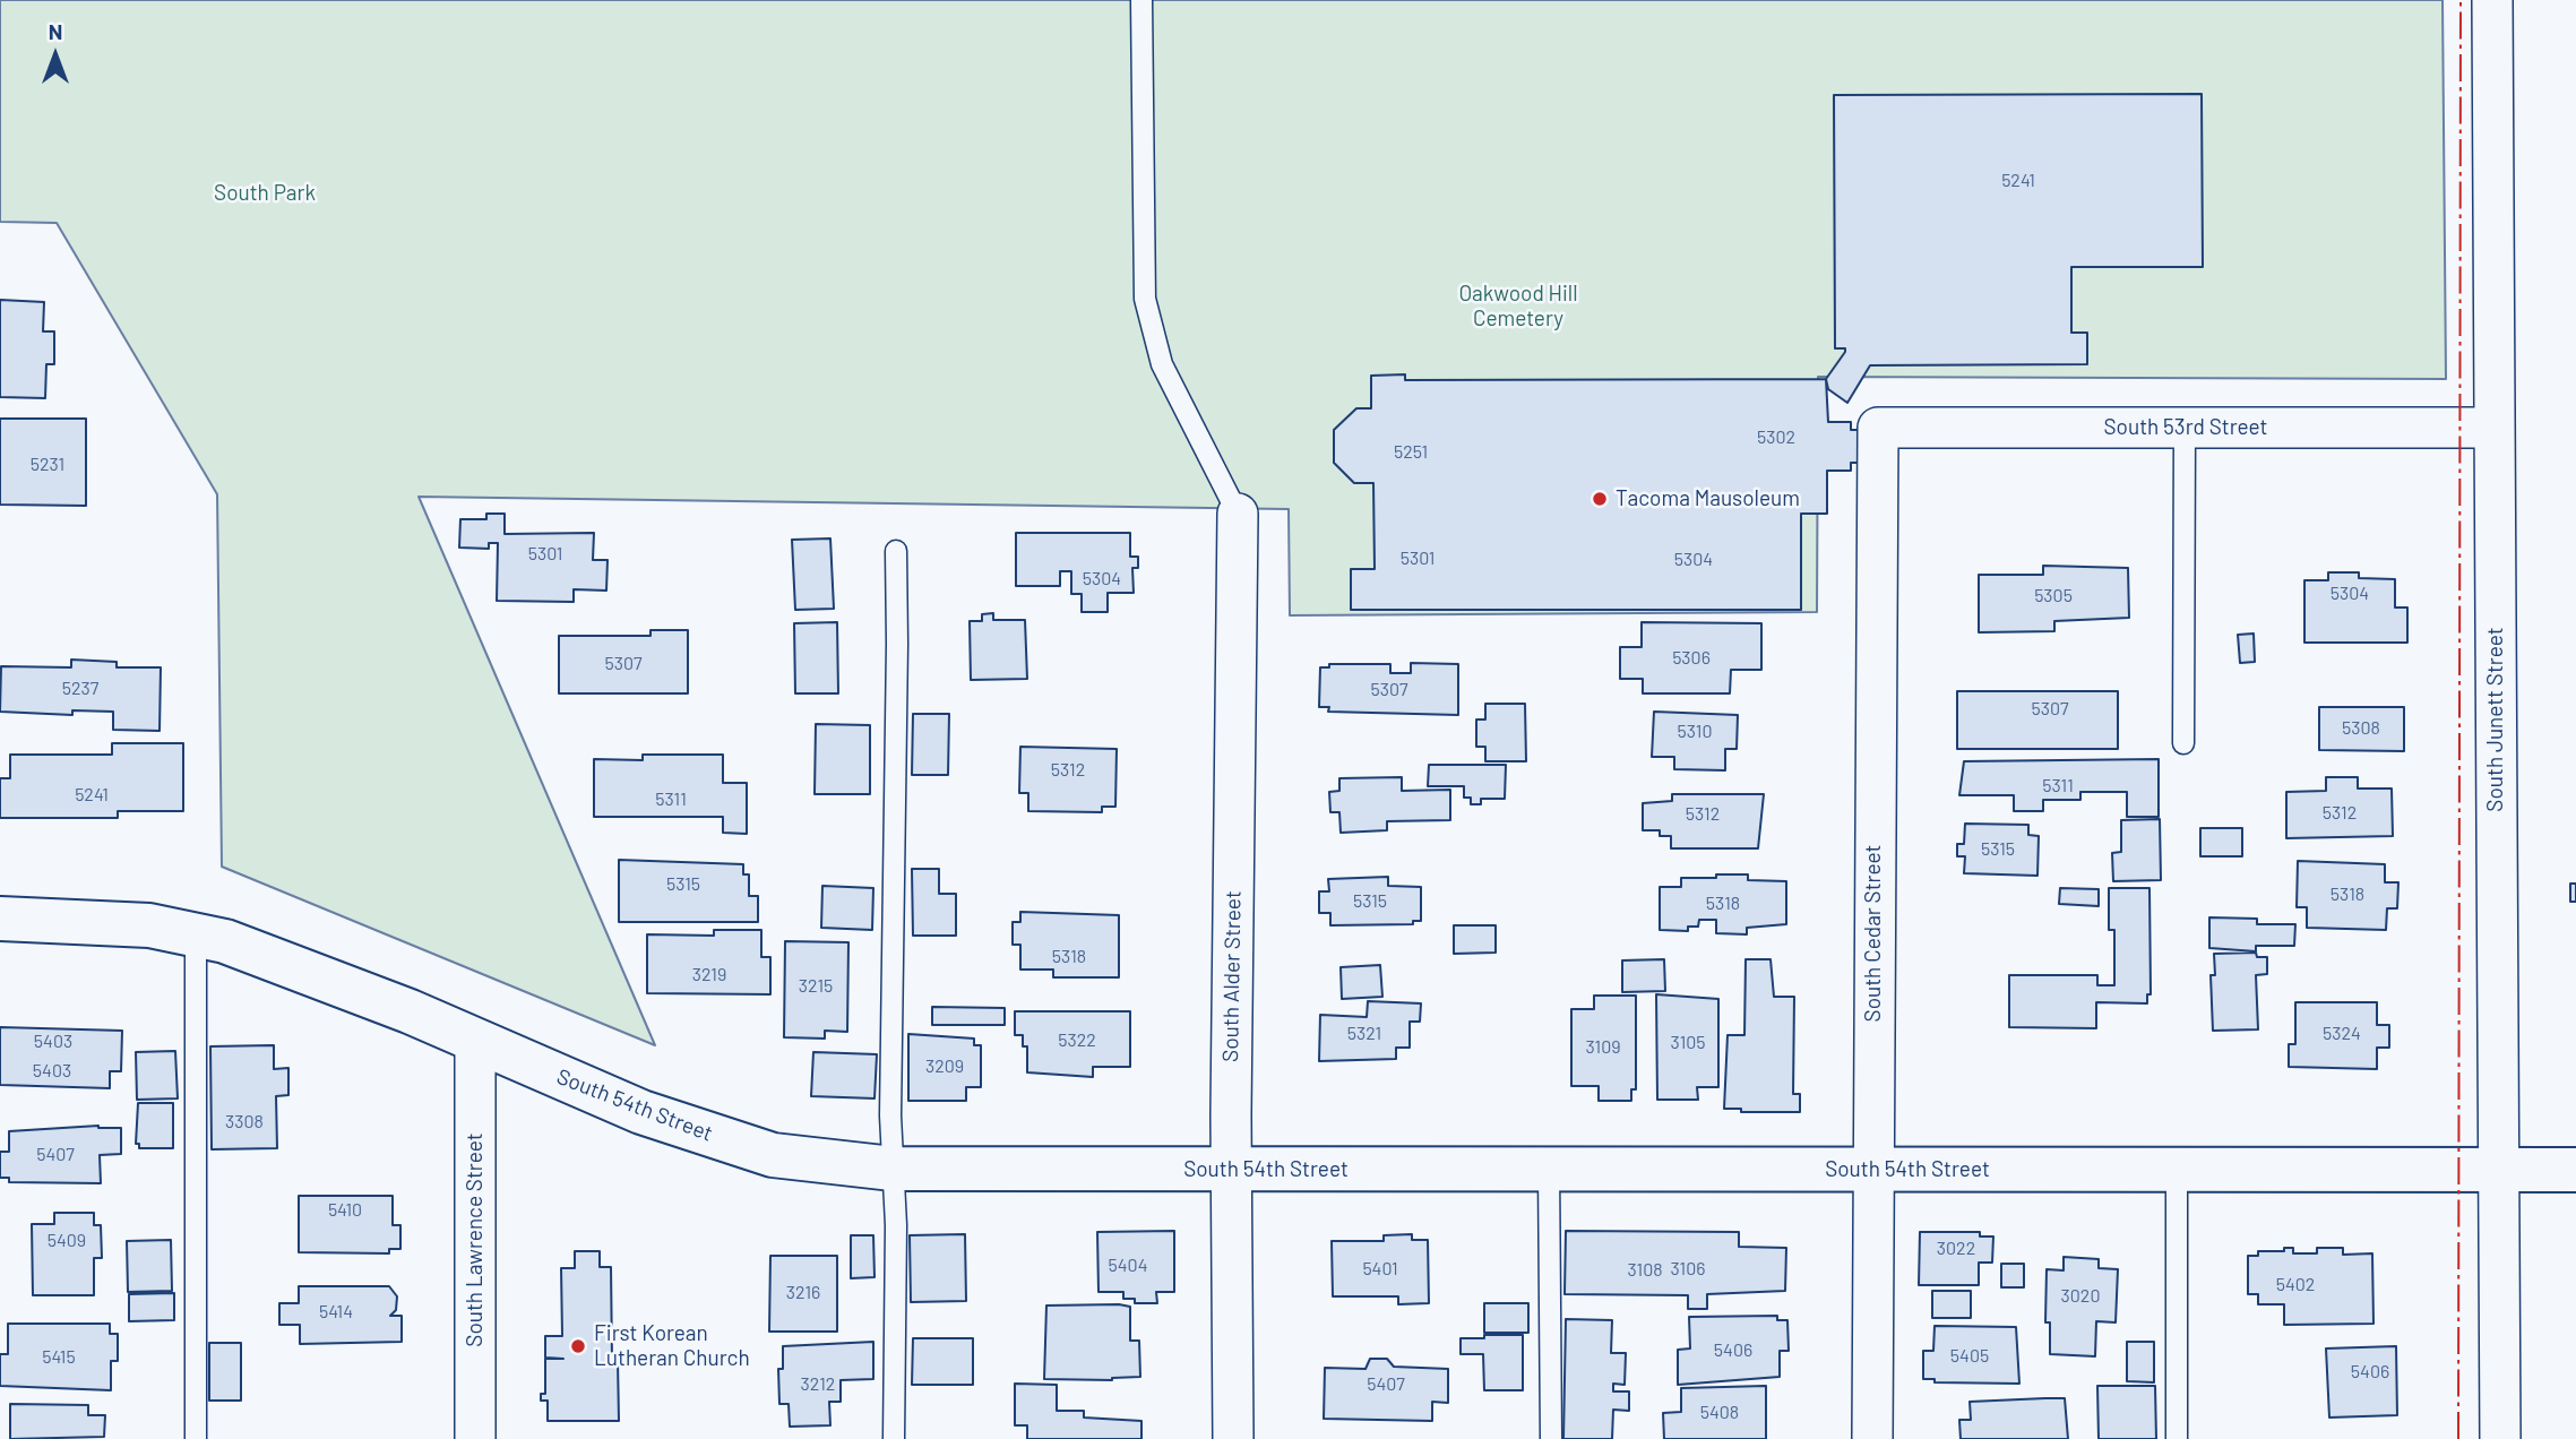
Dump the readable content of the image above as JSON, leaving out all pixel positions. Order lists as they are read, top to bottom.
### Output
{
  "streets": {
    "street": [
      "South 53rd Street",
      "South Junett Street",
      "South Cedar Street",
      "South Alder Street",
      "South 54th Street",
      "South Lawrence Street"
    ]
  },
  "crossings": [
    ["South 53rd Street", "South Junett Street"],
    ["South 53rd Street", "South Cedar Street"],
    ["South Junett Street", "South 54th Street"],
    ["South Cedar Street", "South 54th Street"],
    ["South Alder Street", "South 54th Street"],
    ["South 54th Street", "South Lawrence Street"]
  ],
  "parks": ["South Park", "Oakwood Hill Cemetery"],
  "places": ["Tacoma Mausoleum", "First Korean Lutheran Church"],
  "house_numbers": [
    "5241",
    "5302",
    "5251",
    "5231",
    "5301",
    "5301",
    "5304",
    "5304",
    "5304",
    "5305",
    "5306",
    "5307",
    "5237",
    "5307",
    "5307",
    "5308",
    "5310",
    "5312",
    "5311",
    "5241",
    "5311",
    "5312",
    "5312",
    "5315",
    "5315",
    "5318",
    "5315",
    "5318",
    "5318",
    "3219",
    "3215",
    "5321",
    "5324",
    "5322",
    "5403",
    "3105",
    "3109",
    "3209",
    "5403",
    "3308",
    "5407",
    "5410",
    "5409",
    "3022",
    "5404",
    "5401",
    "3106",
    "3108",
    "5402",
    "3216",
    "3020",
    "5414",
    "5406",
    "5405",
    "5415",
    "5406",
    "3212",
    "5407",
    "5408"
  ],
  "north": "top"
}
